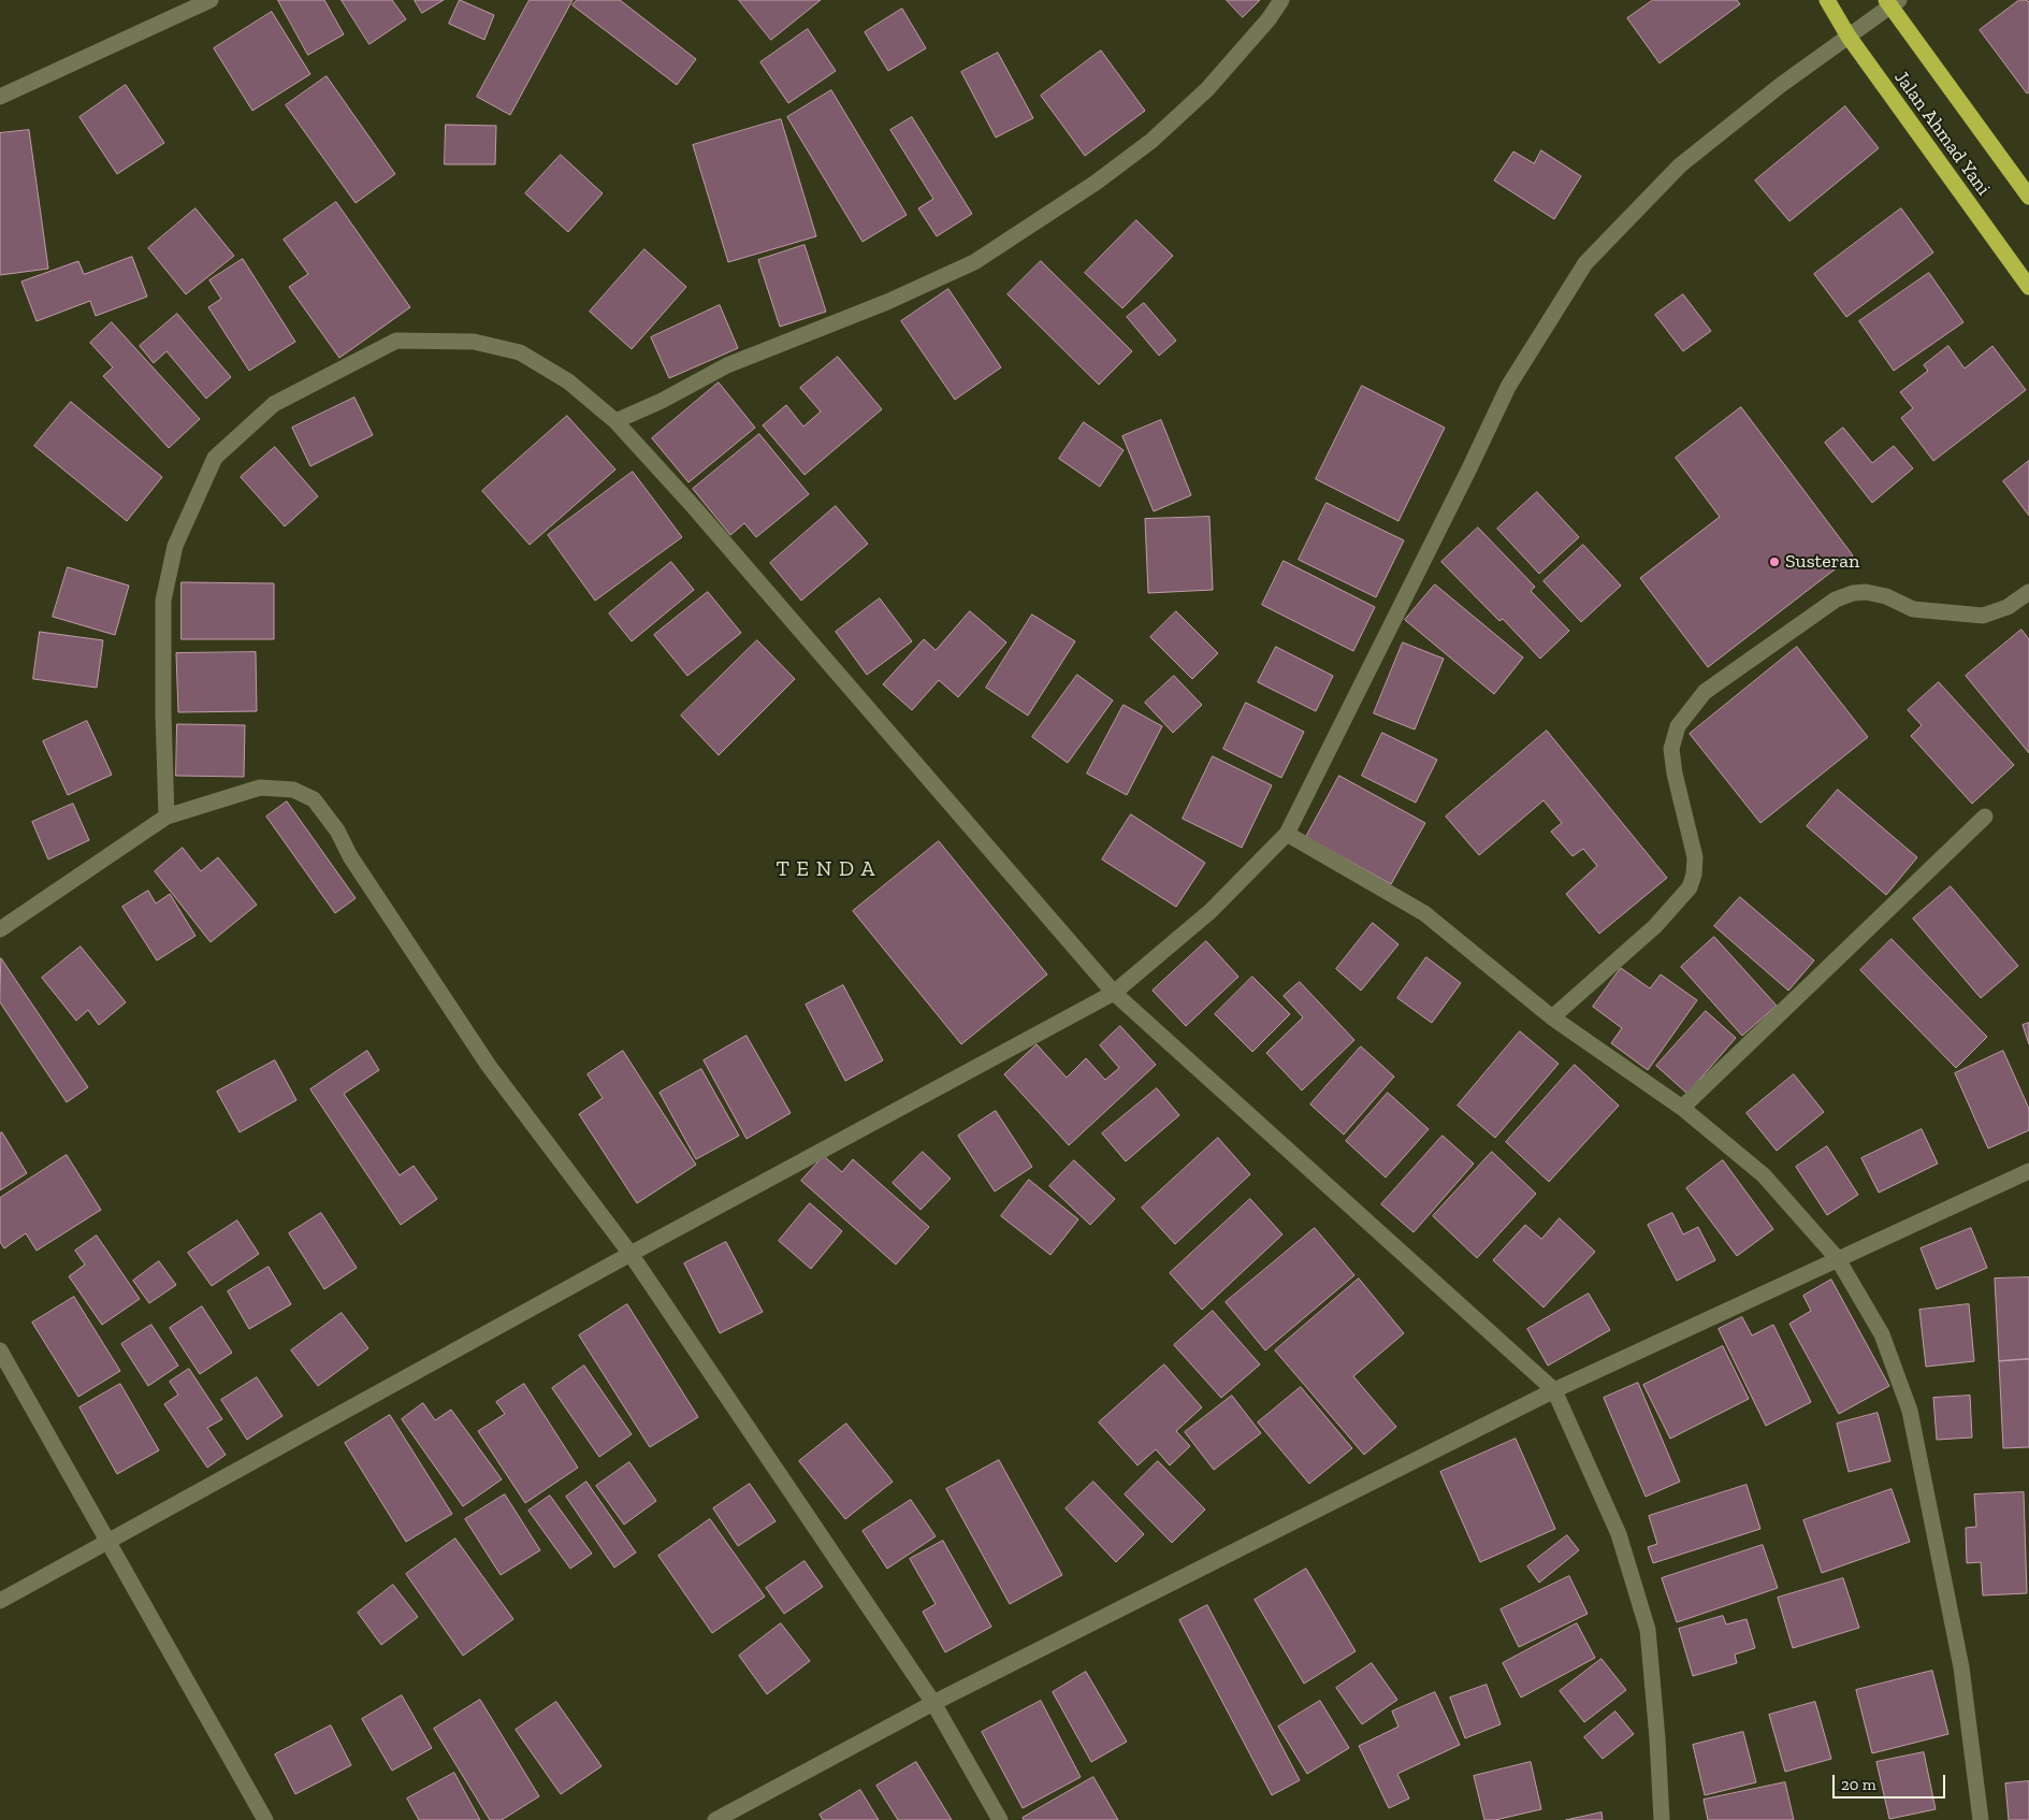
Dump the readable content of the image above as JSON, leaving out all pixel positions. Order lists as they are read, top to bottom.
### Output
{
  "streets": {
    "highway": ["Jalan Ahmad Yani"]
  },
  "districts": ["T E N D A"],
  "places": ["Susteran"],
  "scale_bar": "20 m"
}
